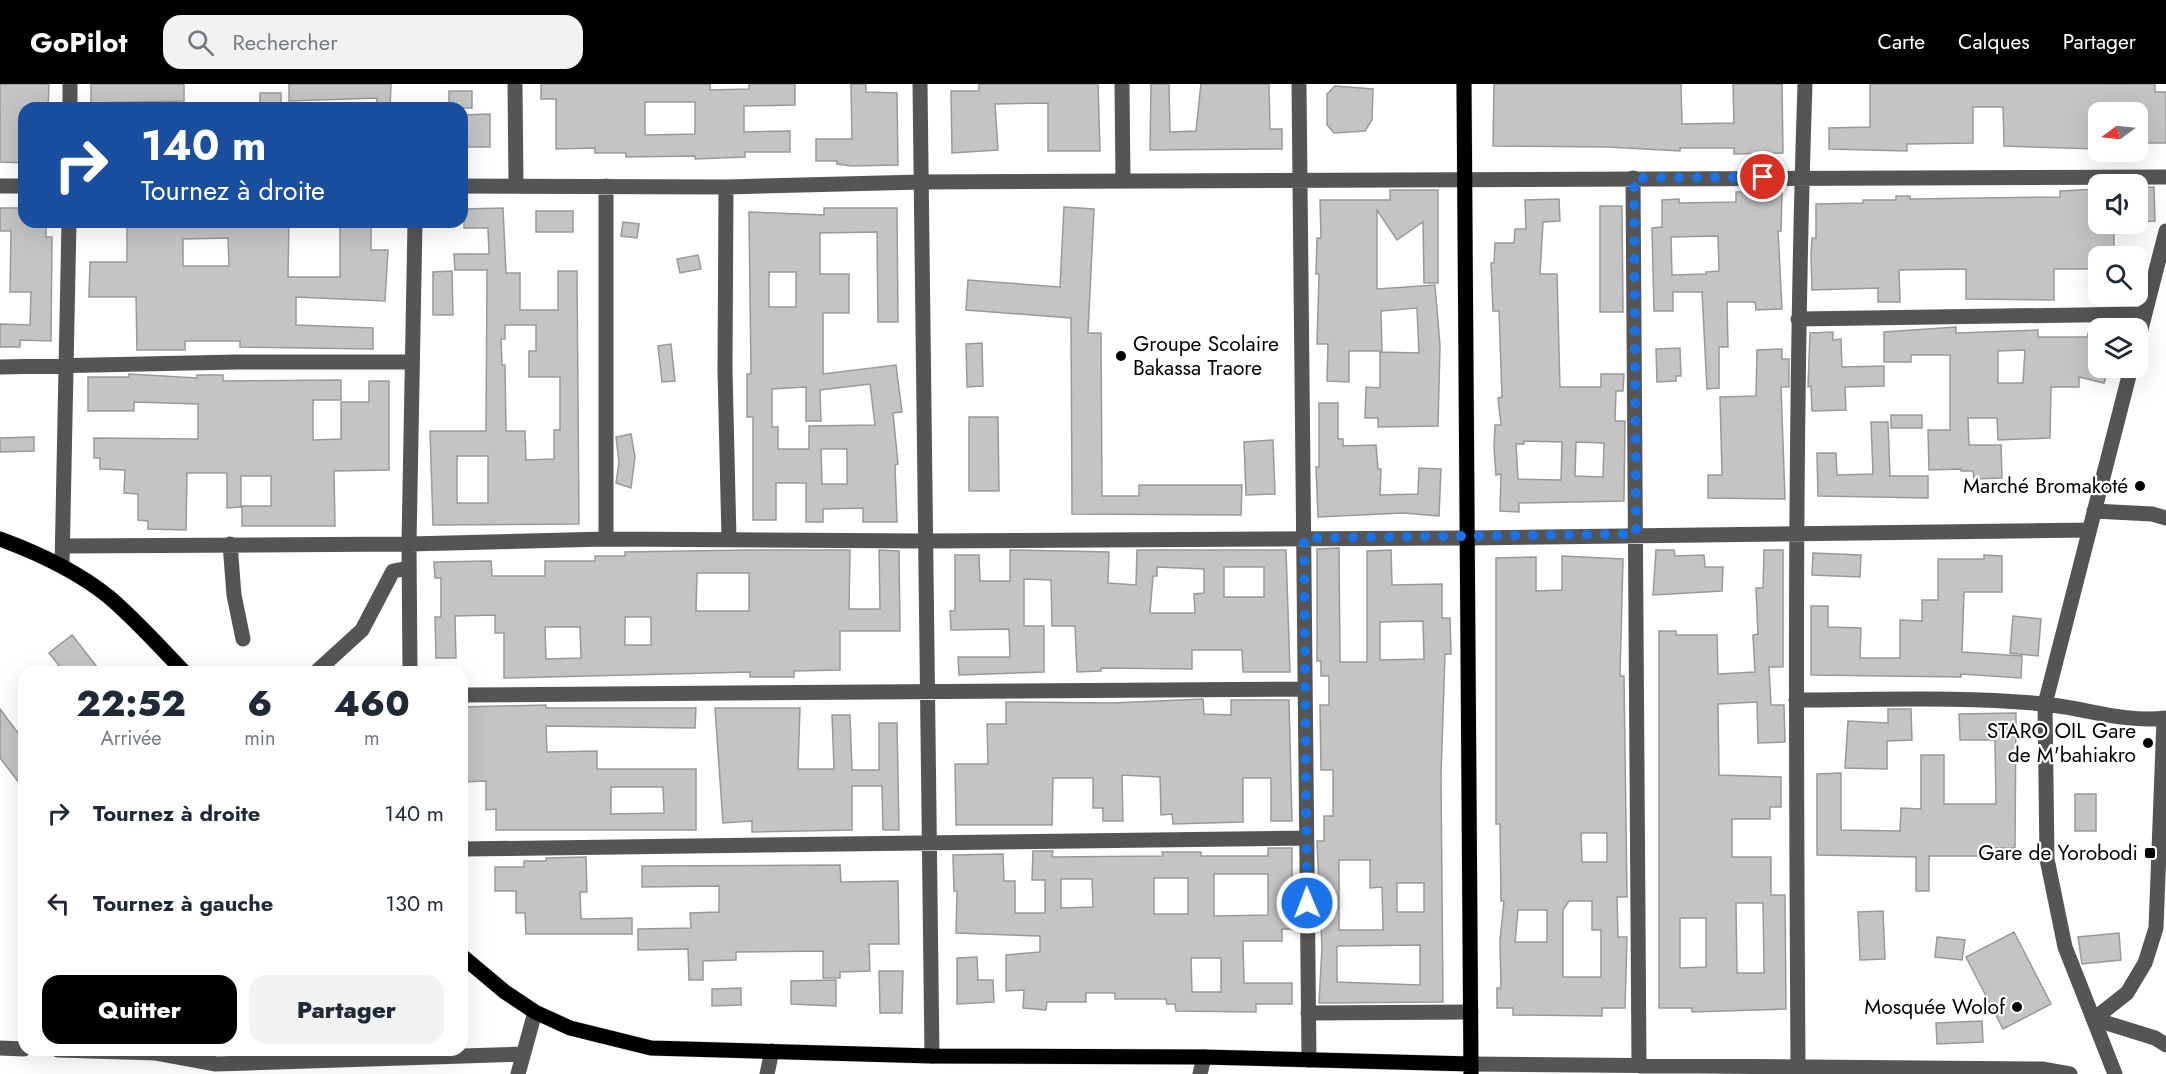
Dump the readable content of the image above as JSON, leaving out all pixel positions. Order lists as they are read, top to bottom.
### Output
{
  "places": {
    "other": [
      "Groupe Scolaire Bakassa Traore",
      "Marché Bromakoté",
      "STARO OIL Gare de M'bahiakro",
      "Mosquée Wolof"
    ],
    "transit": ["Gare de Yorobodi"]
  },
  "north": "left",
  "page": {
    "header": "GoPilot",
    "search": "Rechercher",
    "nav": ["Carte", "Calques", "Partager"],
    "turn": ["140 m", "Tournez à droite"],
    "eta": [
      "22:52",
      "Arrivée",
      "6",
      "min",
      "460",
      "m"
    ],
    "list": [
      {
        "name": "Tournez à droite",
        "value": "140 m"
      },
      {
        "name": "Tournez à gauche",
        "value": "130 m"
      }
    ],
    "buttons": ["Quitter", "Partager"]
  }
}
